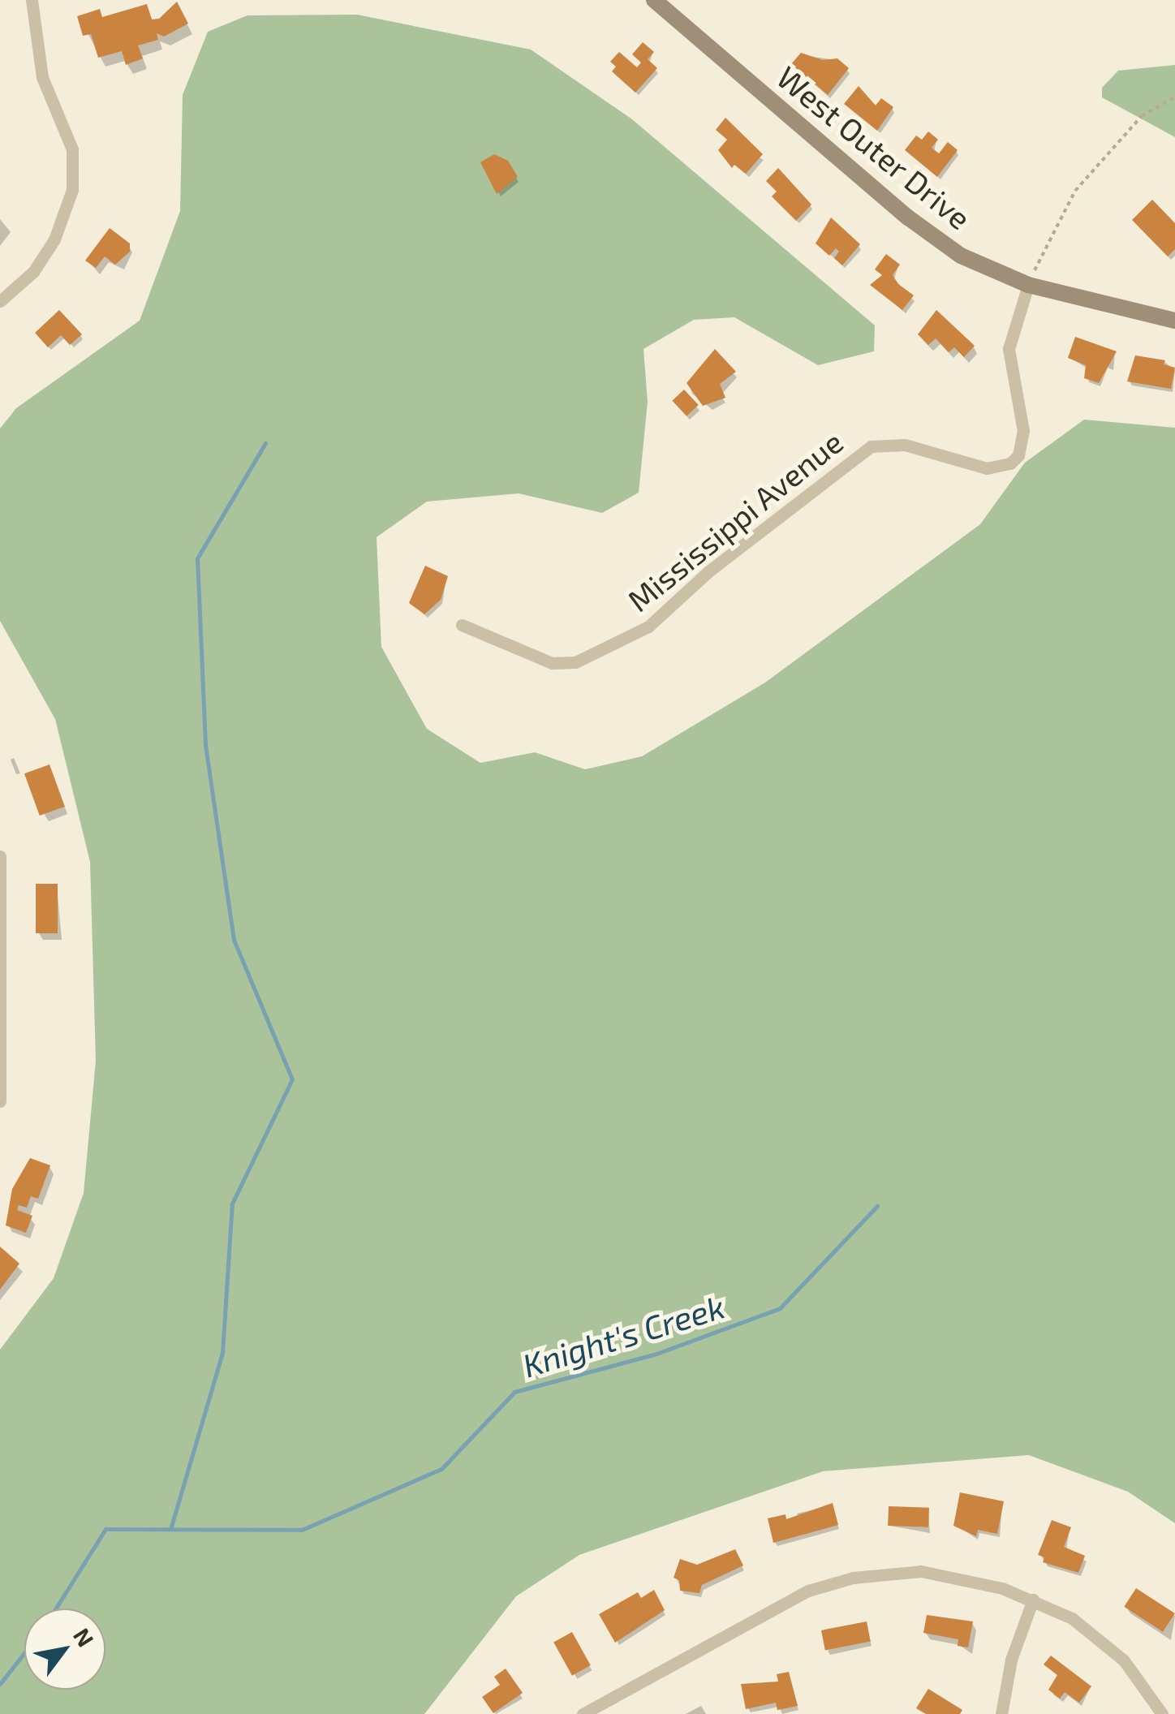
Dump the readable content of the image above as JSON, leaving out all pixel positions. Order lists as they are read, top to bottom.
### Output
{
  "streets": {
    "street": ["West Outer Drive", "Mississippi Avenue"]
  },
  "crossings": [
    ["West Outer Drive", "Mississippi Avenue"]
  ],
  "water": ["Knight's Creek"],
  "north": "top right"
}
